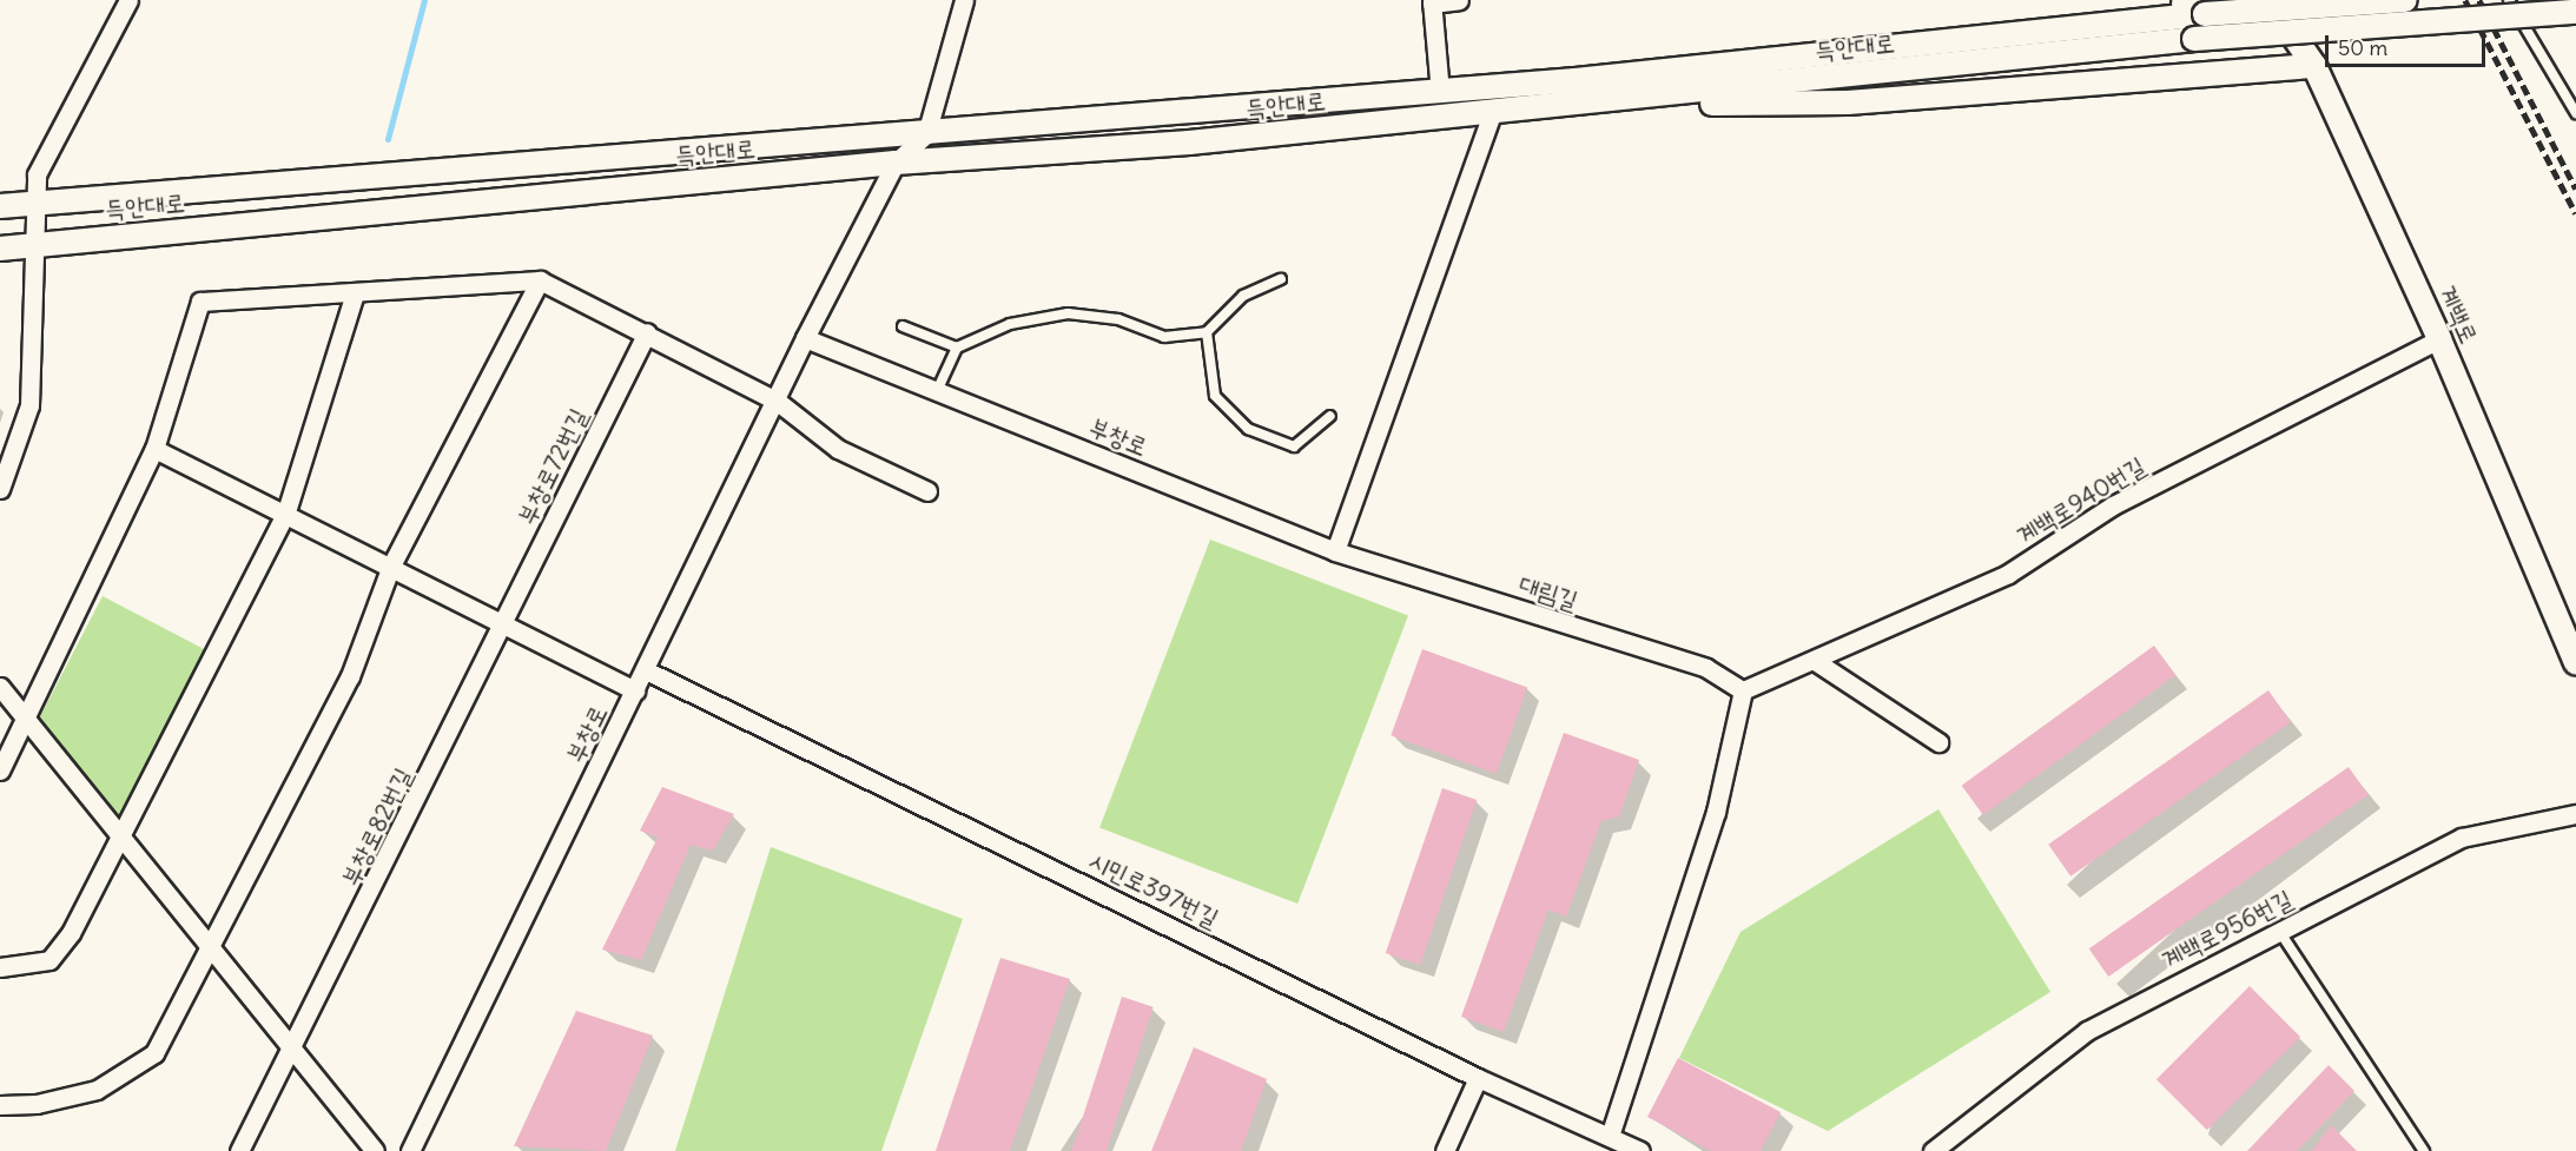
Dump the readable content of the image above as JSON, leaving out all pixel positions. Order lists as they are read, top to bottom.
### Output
{
  "streets": {
    "street": [
      "득안대로",
      "계백로",
      "부창로",
      "부창로72번길",
      "계백로940번길",
      "대림길",
      "부창로82번길",
      "시민로397번길",
      "계백로956번길"
    ]
  },
  "crossings": [
    ["득안대로", "부창로"],
    ["계백로", "계백로940번길"],
    ["부창로", "대림길"],
    ["부창로", "시민로397번길"],
    ["부창로72번길", "부창로82번길"],
    ["계백로940번길", "대림길"]
  ],
  "scale_bar": "50 m"
}
